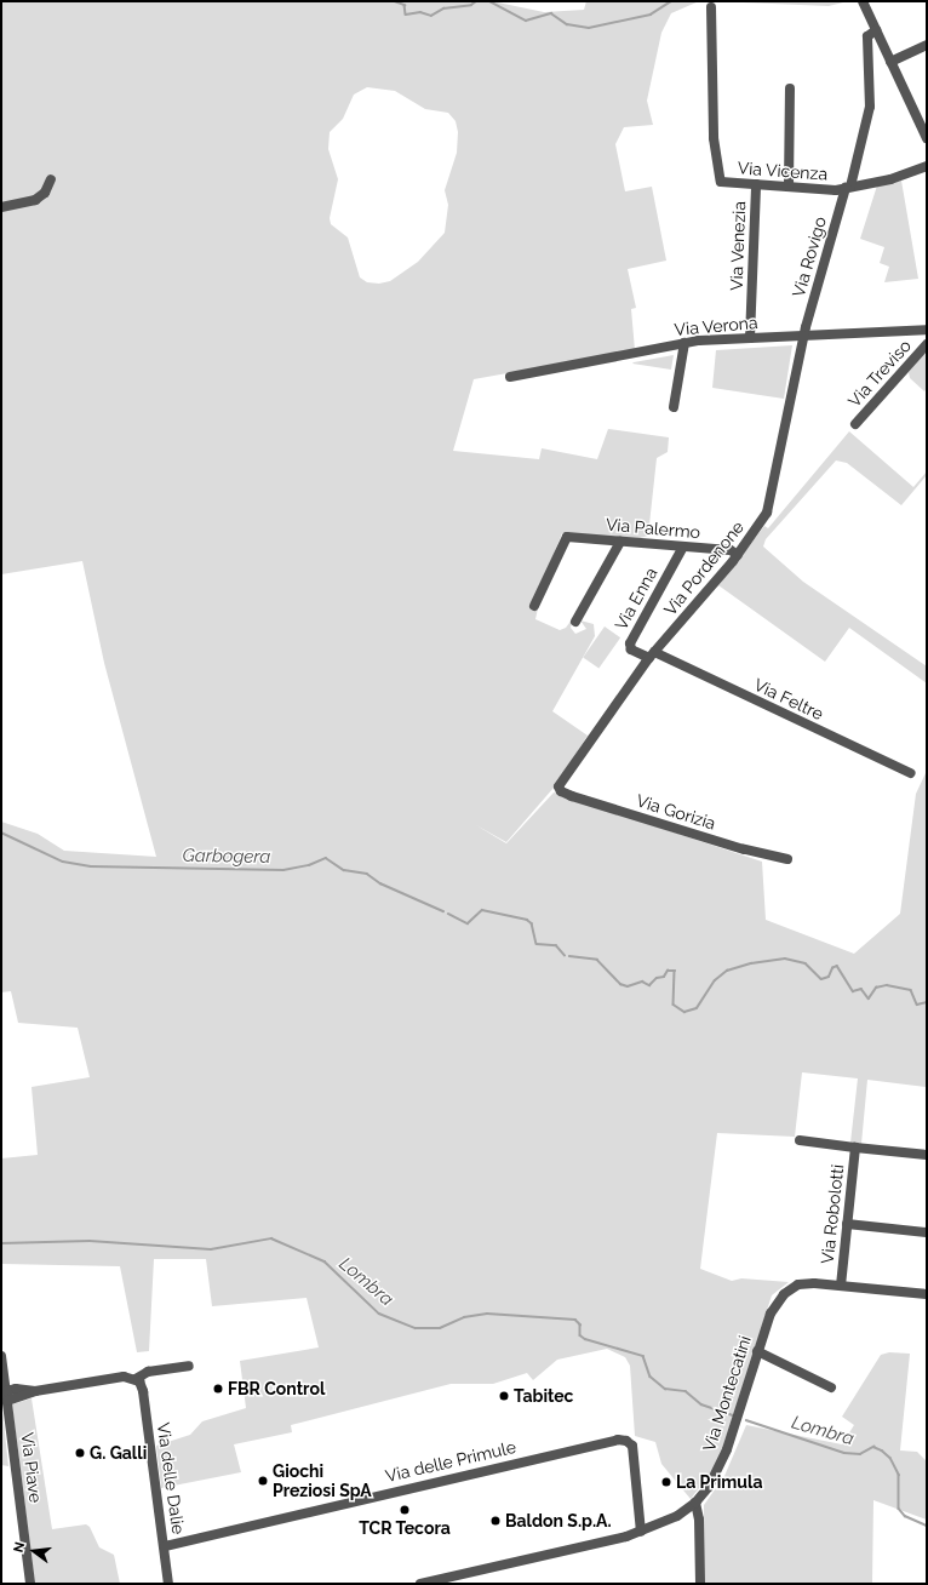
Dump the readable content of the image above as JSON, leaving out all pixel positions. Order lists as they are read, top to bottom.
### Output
{
  "streets": {
    "street": [
      "Via Vicenza",
      "Via Venezia",
      "Via Rovigo",
      "Via Verona",
      "Via Treviso",
      "Via Palermo",
      "Via Pordenone",
      "Via Enna",
      "Via Feltre",
      "Via Gorizia",
      "Via Robolotti",
      "Via Montecatini",
      "Via delle Primule",
      "Via Piave",
      "Via delle Dalie"
    ]
  },
  "crossings": [
    ["Via Vicenza", "Via Venezia"],
    ["Via Vicenza", "Via Rovigo"],
    ["Via Venezia", "Via Verona"],
    ["Via Rovigo", "Via Verona"],
    ["Via Rovigo", "Via Pordenone"],
    ["Via Verona", "Via Pordenone"],
    ["Via Palermo", "Via Pordenone"],
    ["Via Palermo", "Via Enna"],
    ["Via Pordenone", "Via Enna"],
    ["Via Pordenone", "Via Feltre"],
    ["Via Pordenone", "Via Gorizia"],
    ["Via Enna", "Via Feltre"],
    ["Via Robolotti", "Via Montecatini"],
    ["Via Montecatini", "Via delle Primule"],
    ["Via delle Primule", "Via delle Dalie"]
  ],
  "water": ["Garbogera", "Lombra"],
  "places": [
    "FBR Control",
    "Tabitec",
    "G. Galli",
    "Giochi Preziosi SpA",
    "La Primula",
    "TCR Tecora",
    "Baldon S.p.A."
  ],
  "north": "left"
}
